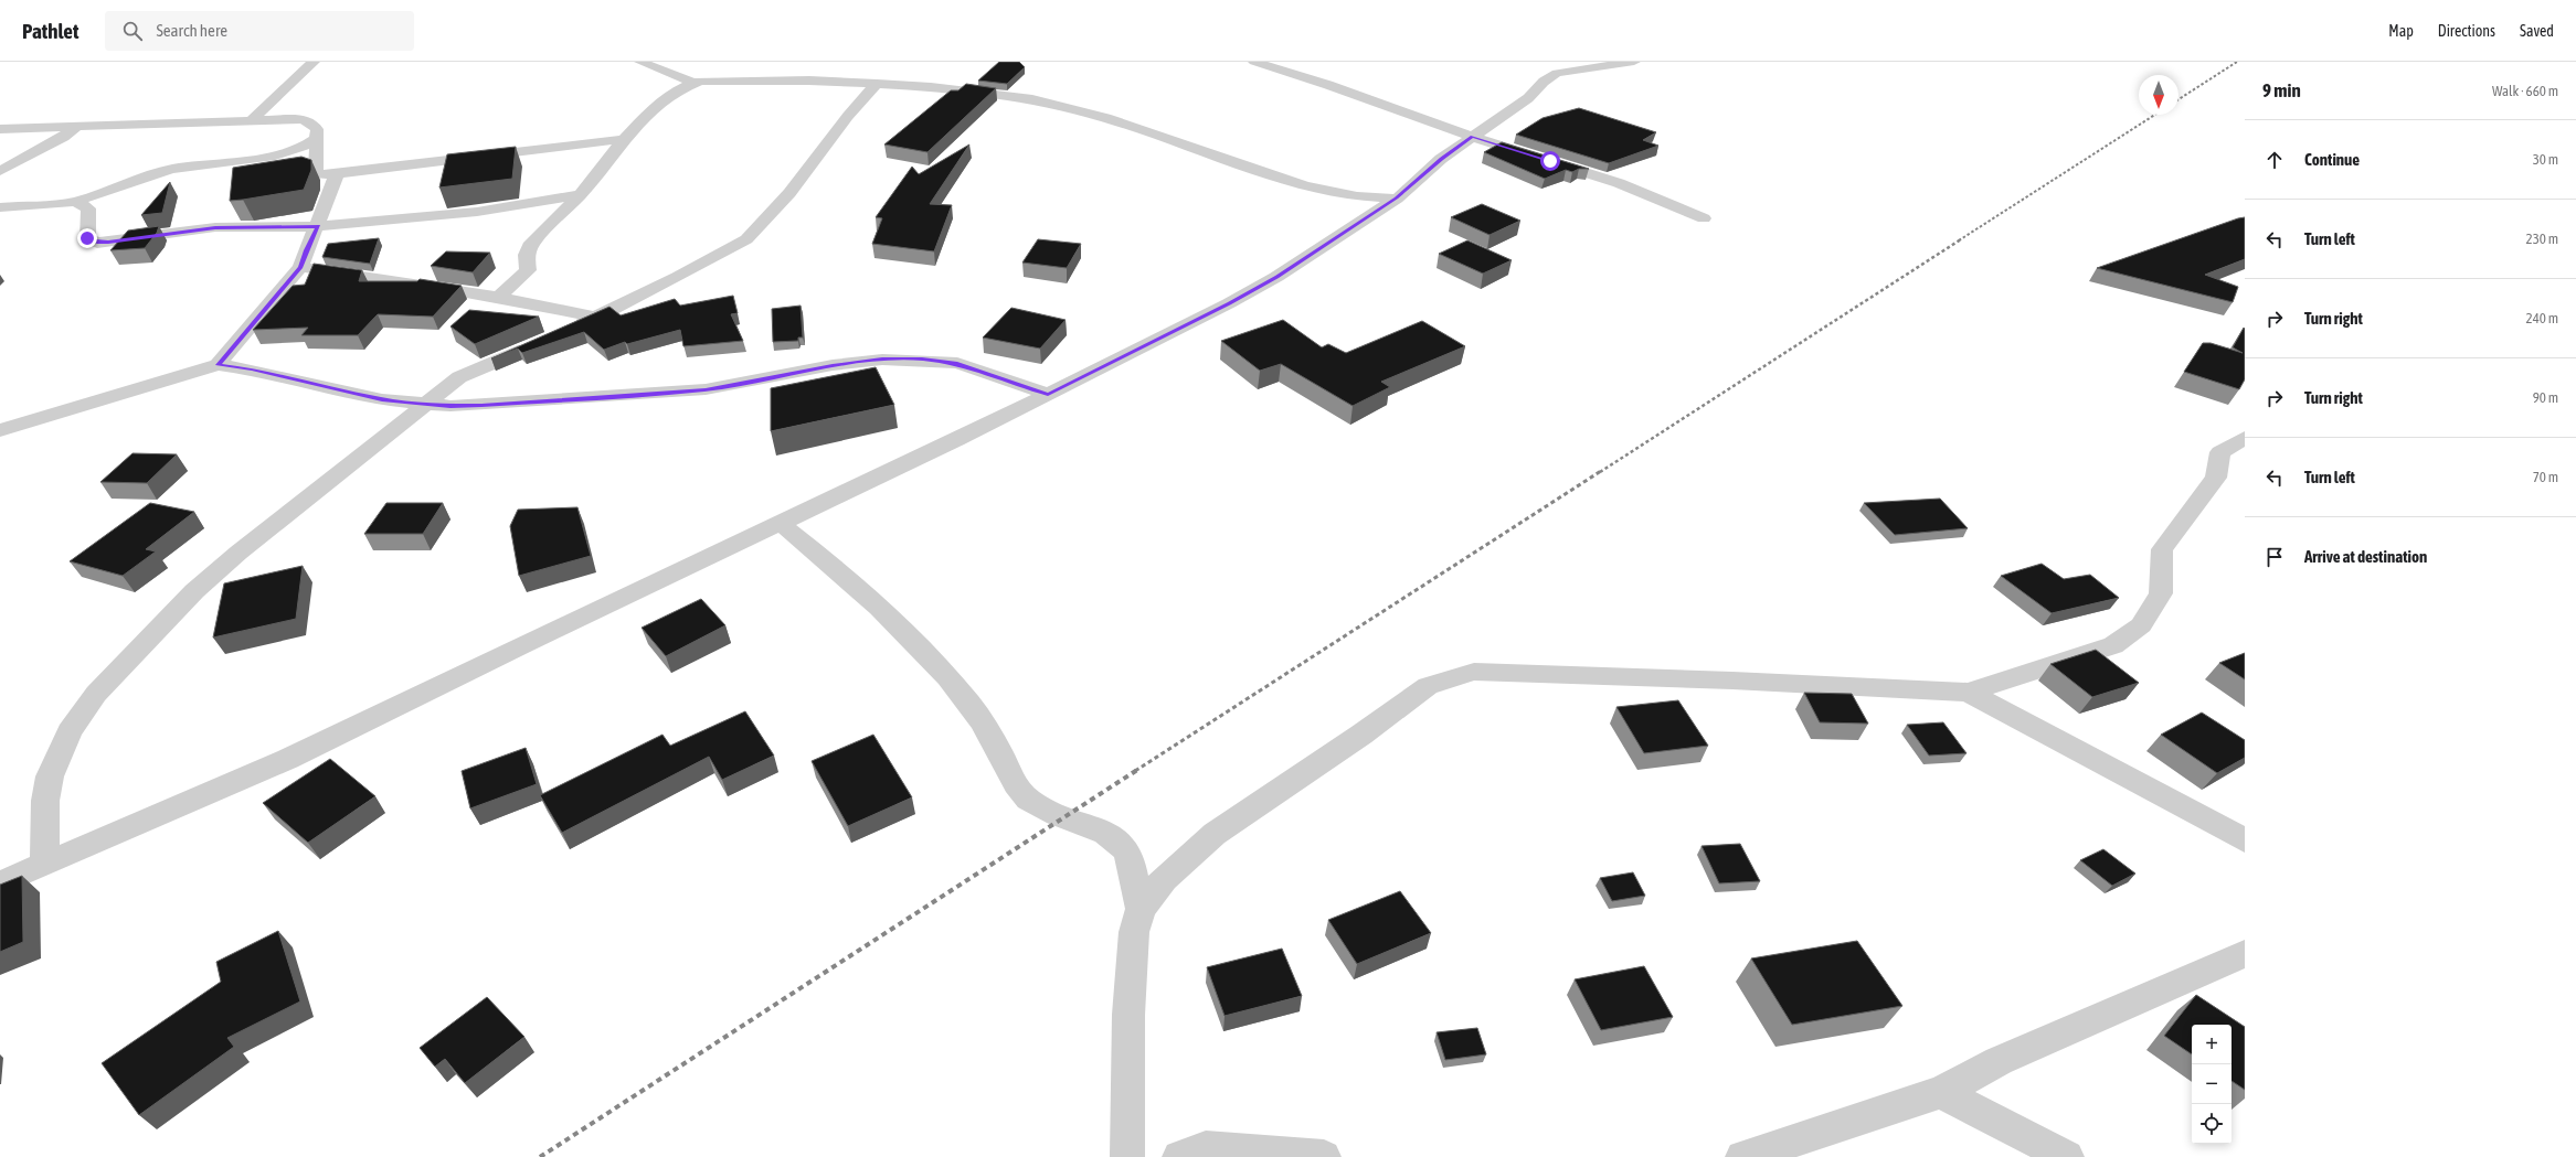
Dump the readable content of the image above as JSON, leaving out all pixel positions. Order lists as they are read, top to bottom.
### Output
{
  "north": "bottom",
  "page": {
    "header": "Pathlet",
    "search": "Search here",
    "nav": ["Map", "Directions", "Saved"],
    "heading": ["9 min", "Walk · 660 m"],
    "list": [
      ["Continue", "30 m"],
      ["Turn left", "230 m"],
      ["Turn right", "240 m"],
      ["Turn right", "90 m"],
      ["Turn left", "70 m"],
      "Arrive at destination"
    ],
    "map_buttons": ["+", "−"]
  }
}
